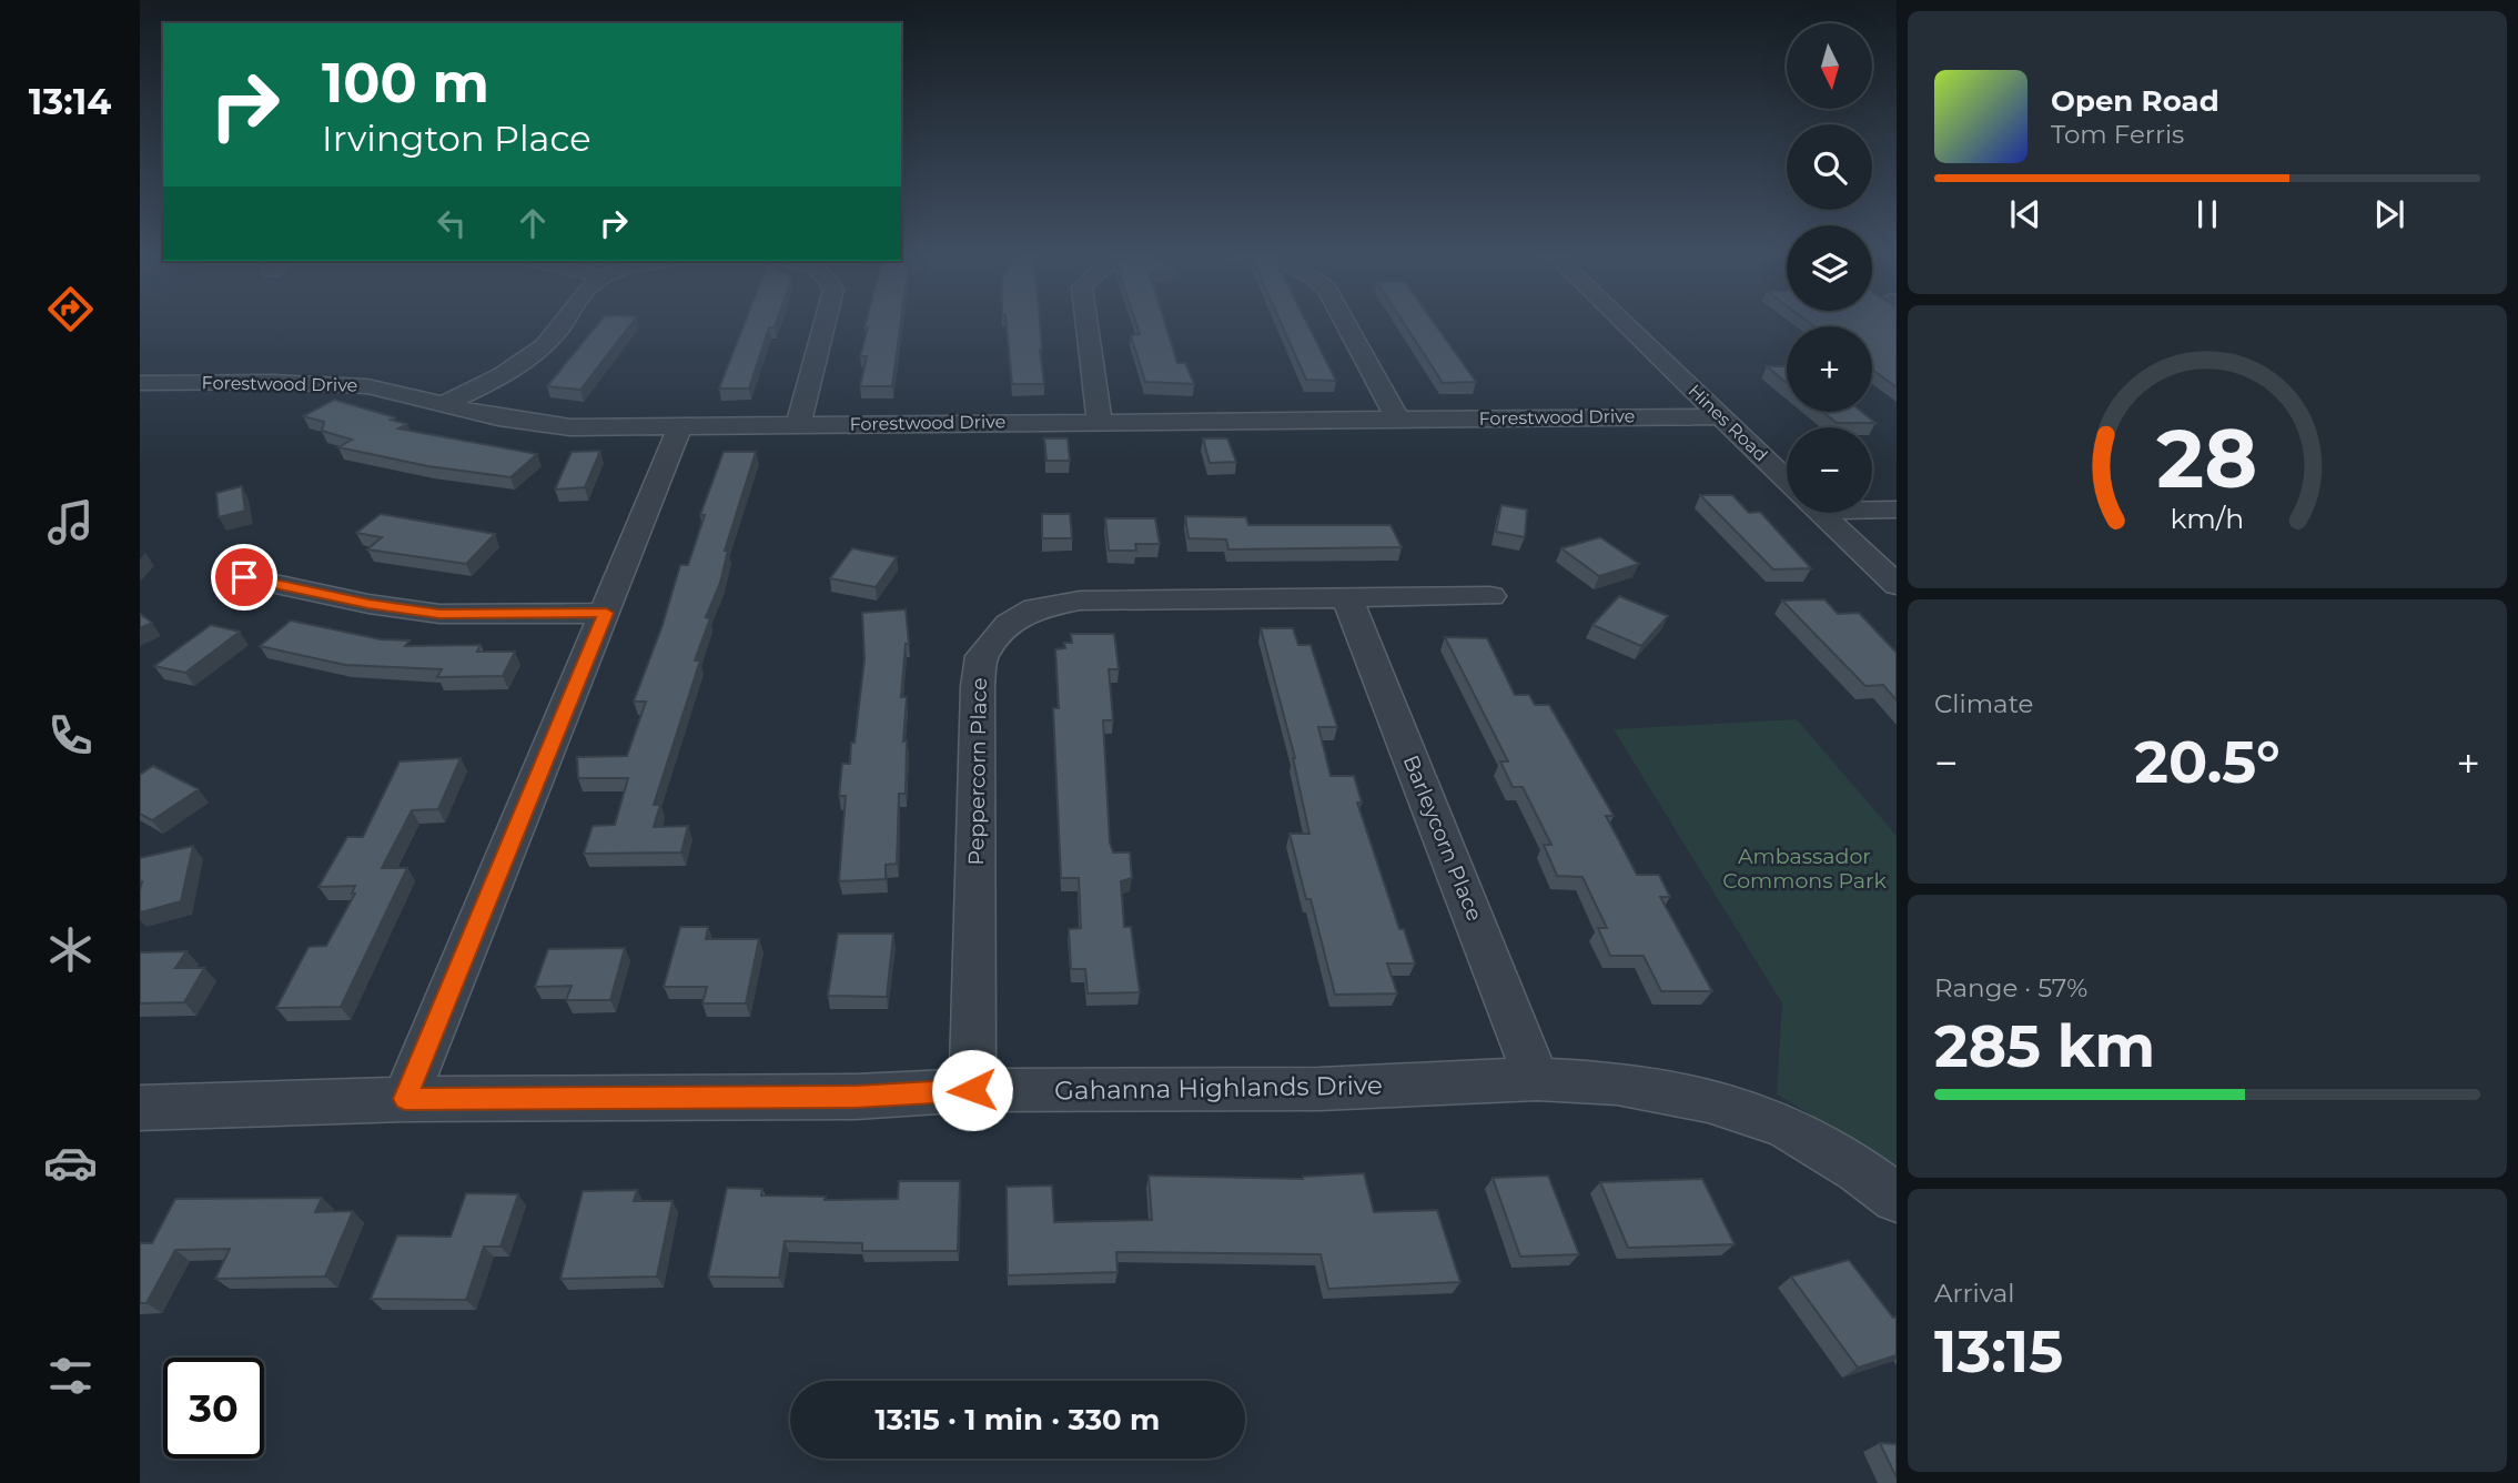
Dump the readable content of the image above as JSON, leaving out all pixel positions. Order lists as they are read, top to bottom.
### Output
{
  "streets": {
    "street": [
      "Forestwood Drive",
      "Hines Road",
      "Peppercorn Place",
      "Barleycorn Place",
      "Gahanna Highlands Drive"
    ]
  },
  "crossings": [
    ["Forestwood Drive", "Hines Road"],
    ["Peppercorn Place", "Barleycorn Place"],
    ["Peppercorn Place", "Gahanna Highlands Drive"],
    ["Barleycorn Place", "Gahanna Highlands Drive"]
  ],
  "parks": ["Ambassador Commons Park"],
  "north": "bottom",
  "page": {
    "tabs": "13:14",
    "map_buttons": ["+", "−"],
    "turn": ["100 m", "Irvington Place"],
    "song": ["Open Road", "Tom Ferris"],
    "tile": [
      "Climate",
      ["Range · 57%", "285 km"],
      ["Arrival", "13:15"]
    ],
    "heat": ["−", "20.5°", "+"],
    "limit": "30",
    "trip": "13:15 · 1 min · 330 m",
    "gauge": ["28", "km/h"]
  }
}
